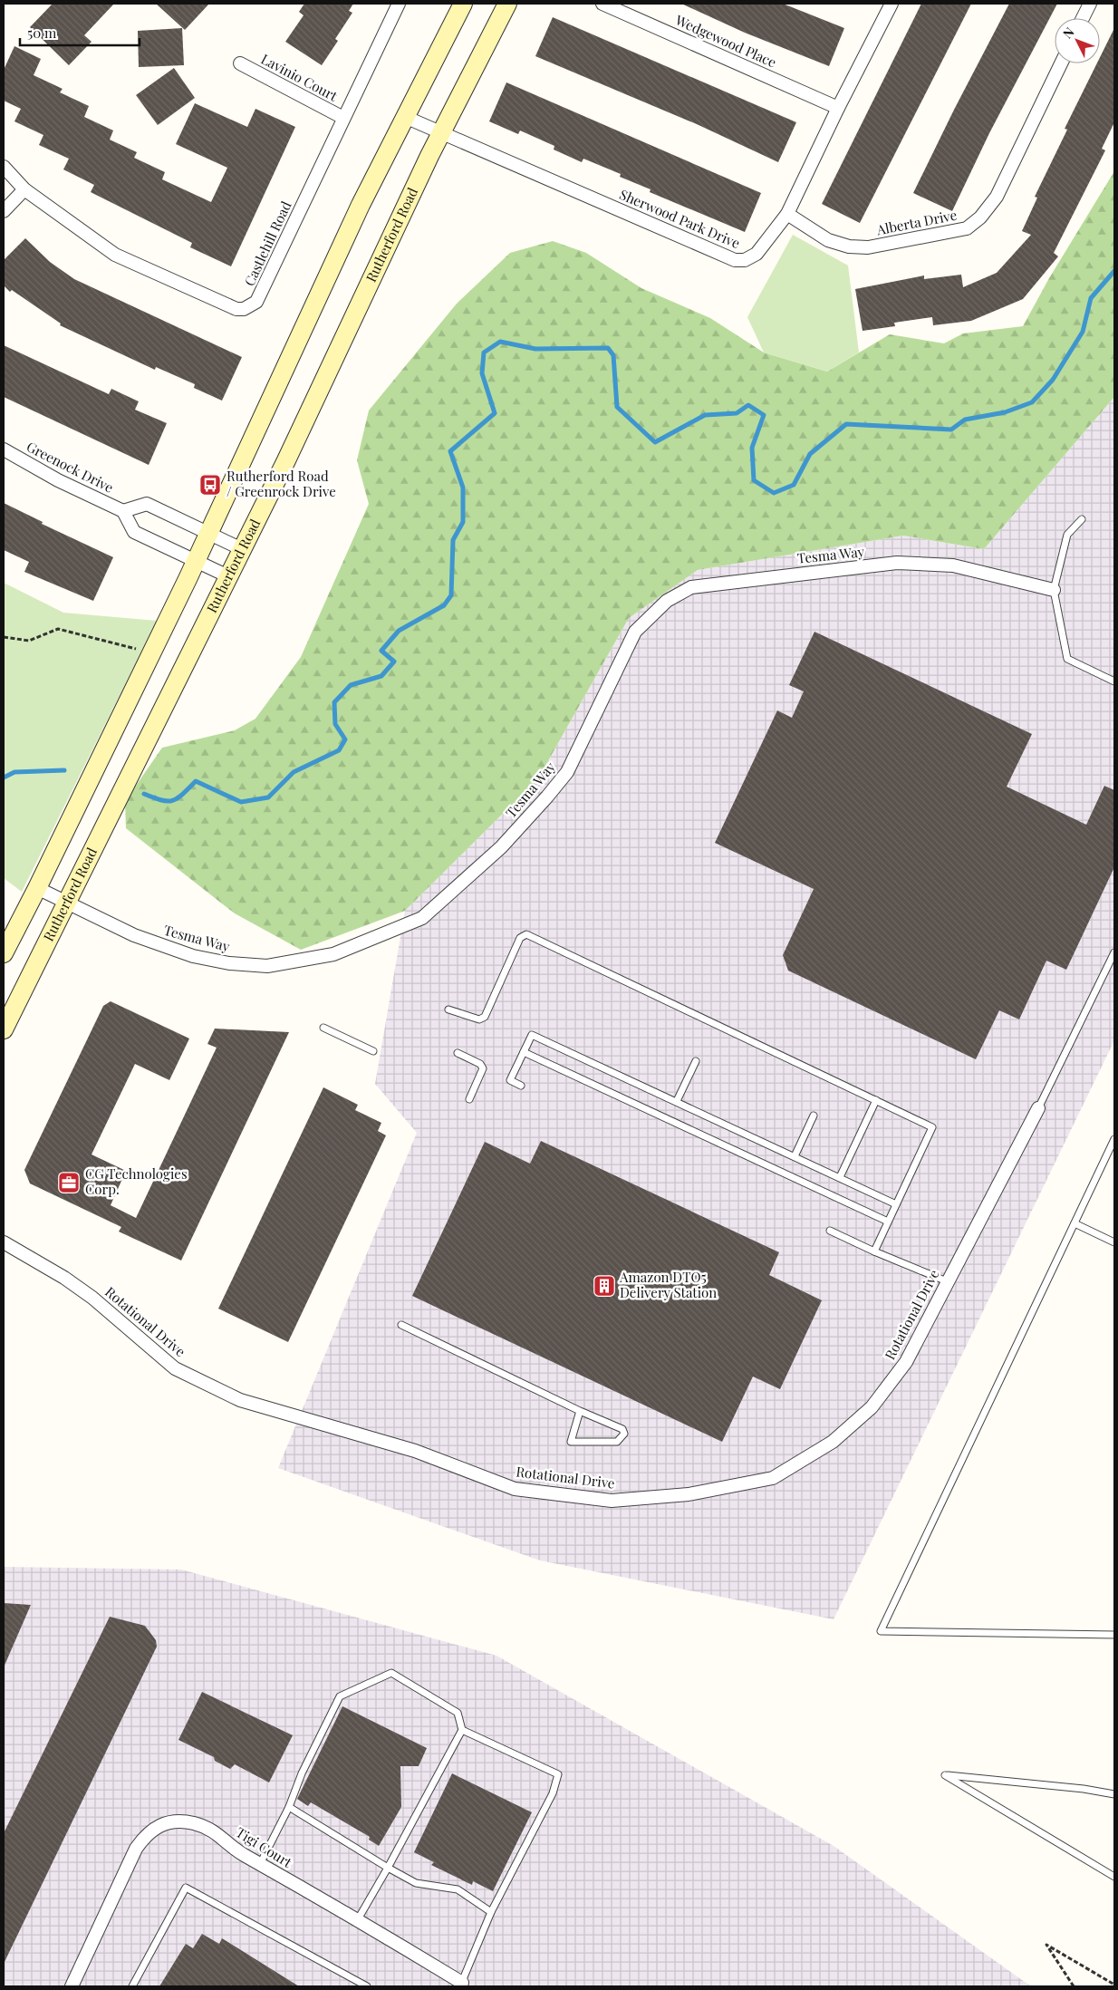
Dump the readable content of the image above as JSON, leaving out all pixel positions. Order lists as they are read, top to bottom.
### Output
{
  "streets": {
    "main road": ["Rutherford Road"],
    "street": [
      "Wedgewood Place",
      "Lavinio Court",
      "Sherwood Park Drive",
      "Alberta Drive",
      "Castlehill Road",
      "Greenock Drive",
      "Tesma Way",
      "Rotational Drive",
      "Tigi Court"
    ]
  },
  "crossings": [
    ["Wedgewood Place", "Sherwood Park Drive"],
    ["Lavinio Court", "Castlehill Road"],
    ["Sherwood Park Drive", "Alberta Drive"],
    ["Sherwood Park Drive", "Rutherford Road"],
    ["Rutherford Road", "Tesma Way"]
  ],
  "places": {
    "bus stop": ["Rutherford Road / Greenrock Drive"],
    "office": ["CG Technologies Corp."],
    "building": ["Amazon DTO5 Delivery Station"]
  },
  "scale_bar": "50 m",
  "north": "top left"
}
